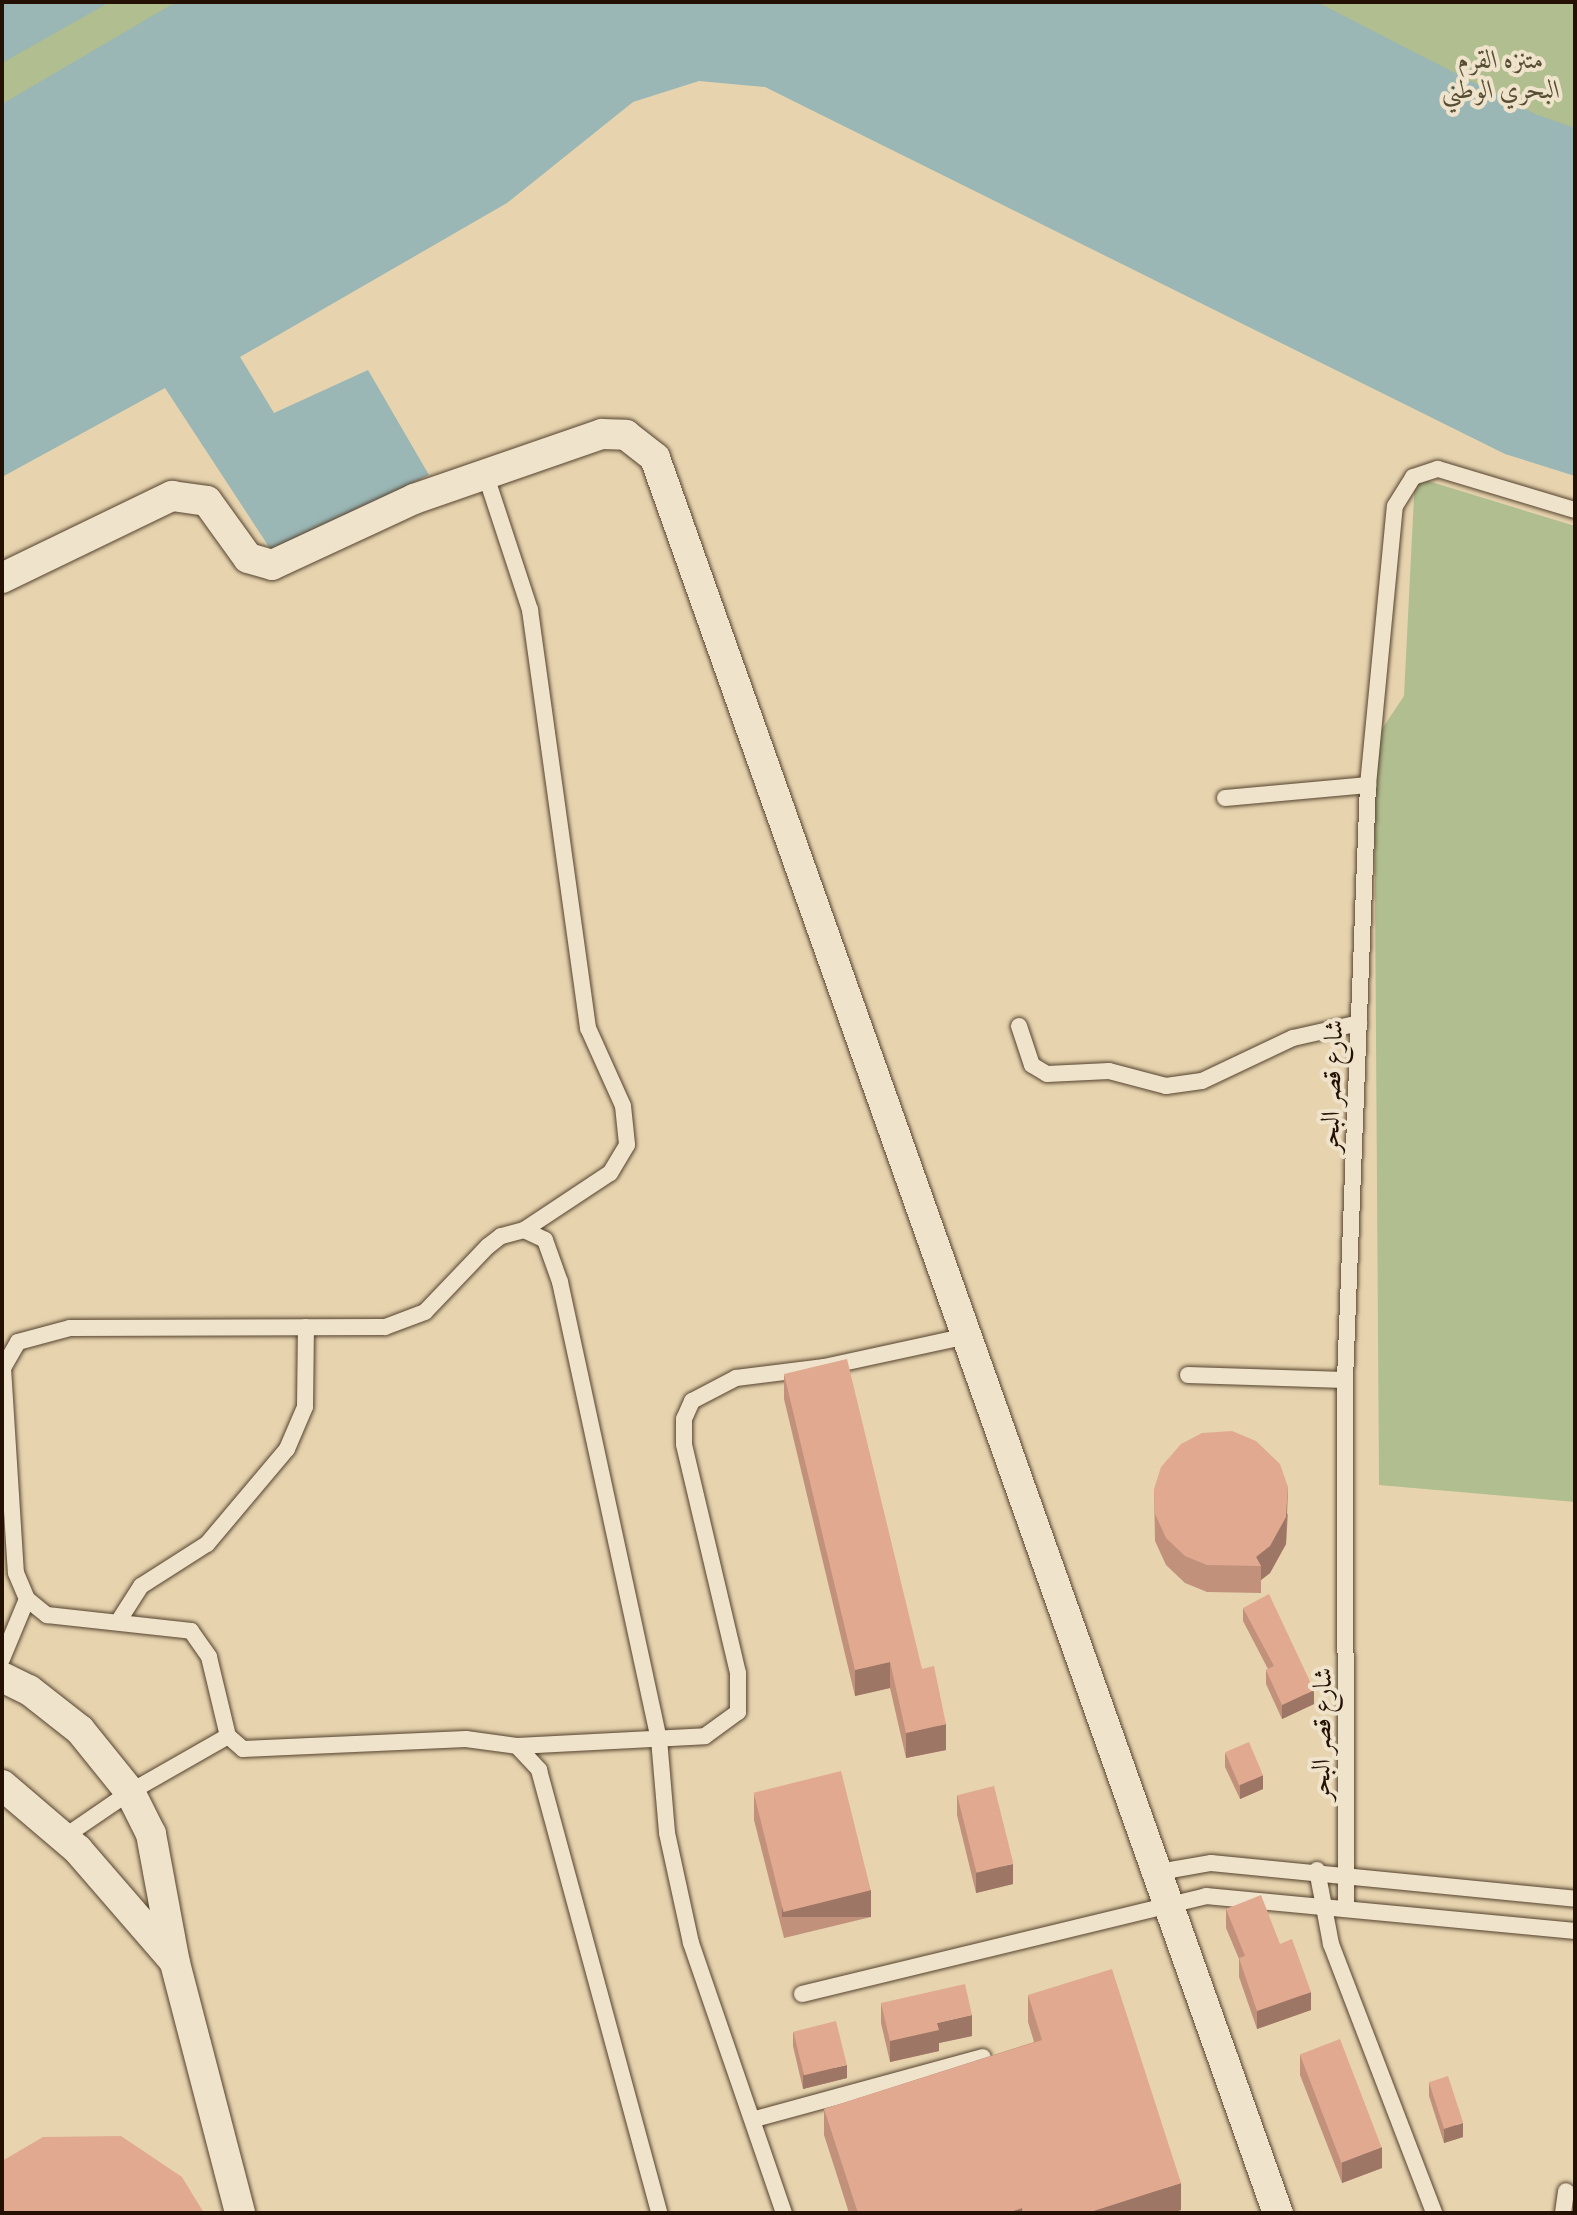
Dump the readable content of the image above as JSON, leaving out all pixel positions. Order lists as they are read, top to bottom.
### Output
{
  "streets": {
    "lane": ["شارع قصر البحر"]
  },
  "parks": ["متنزه القرم البحري الوطني"]
}
